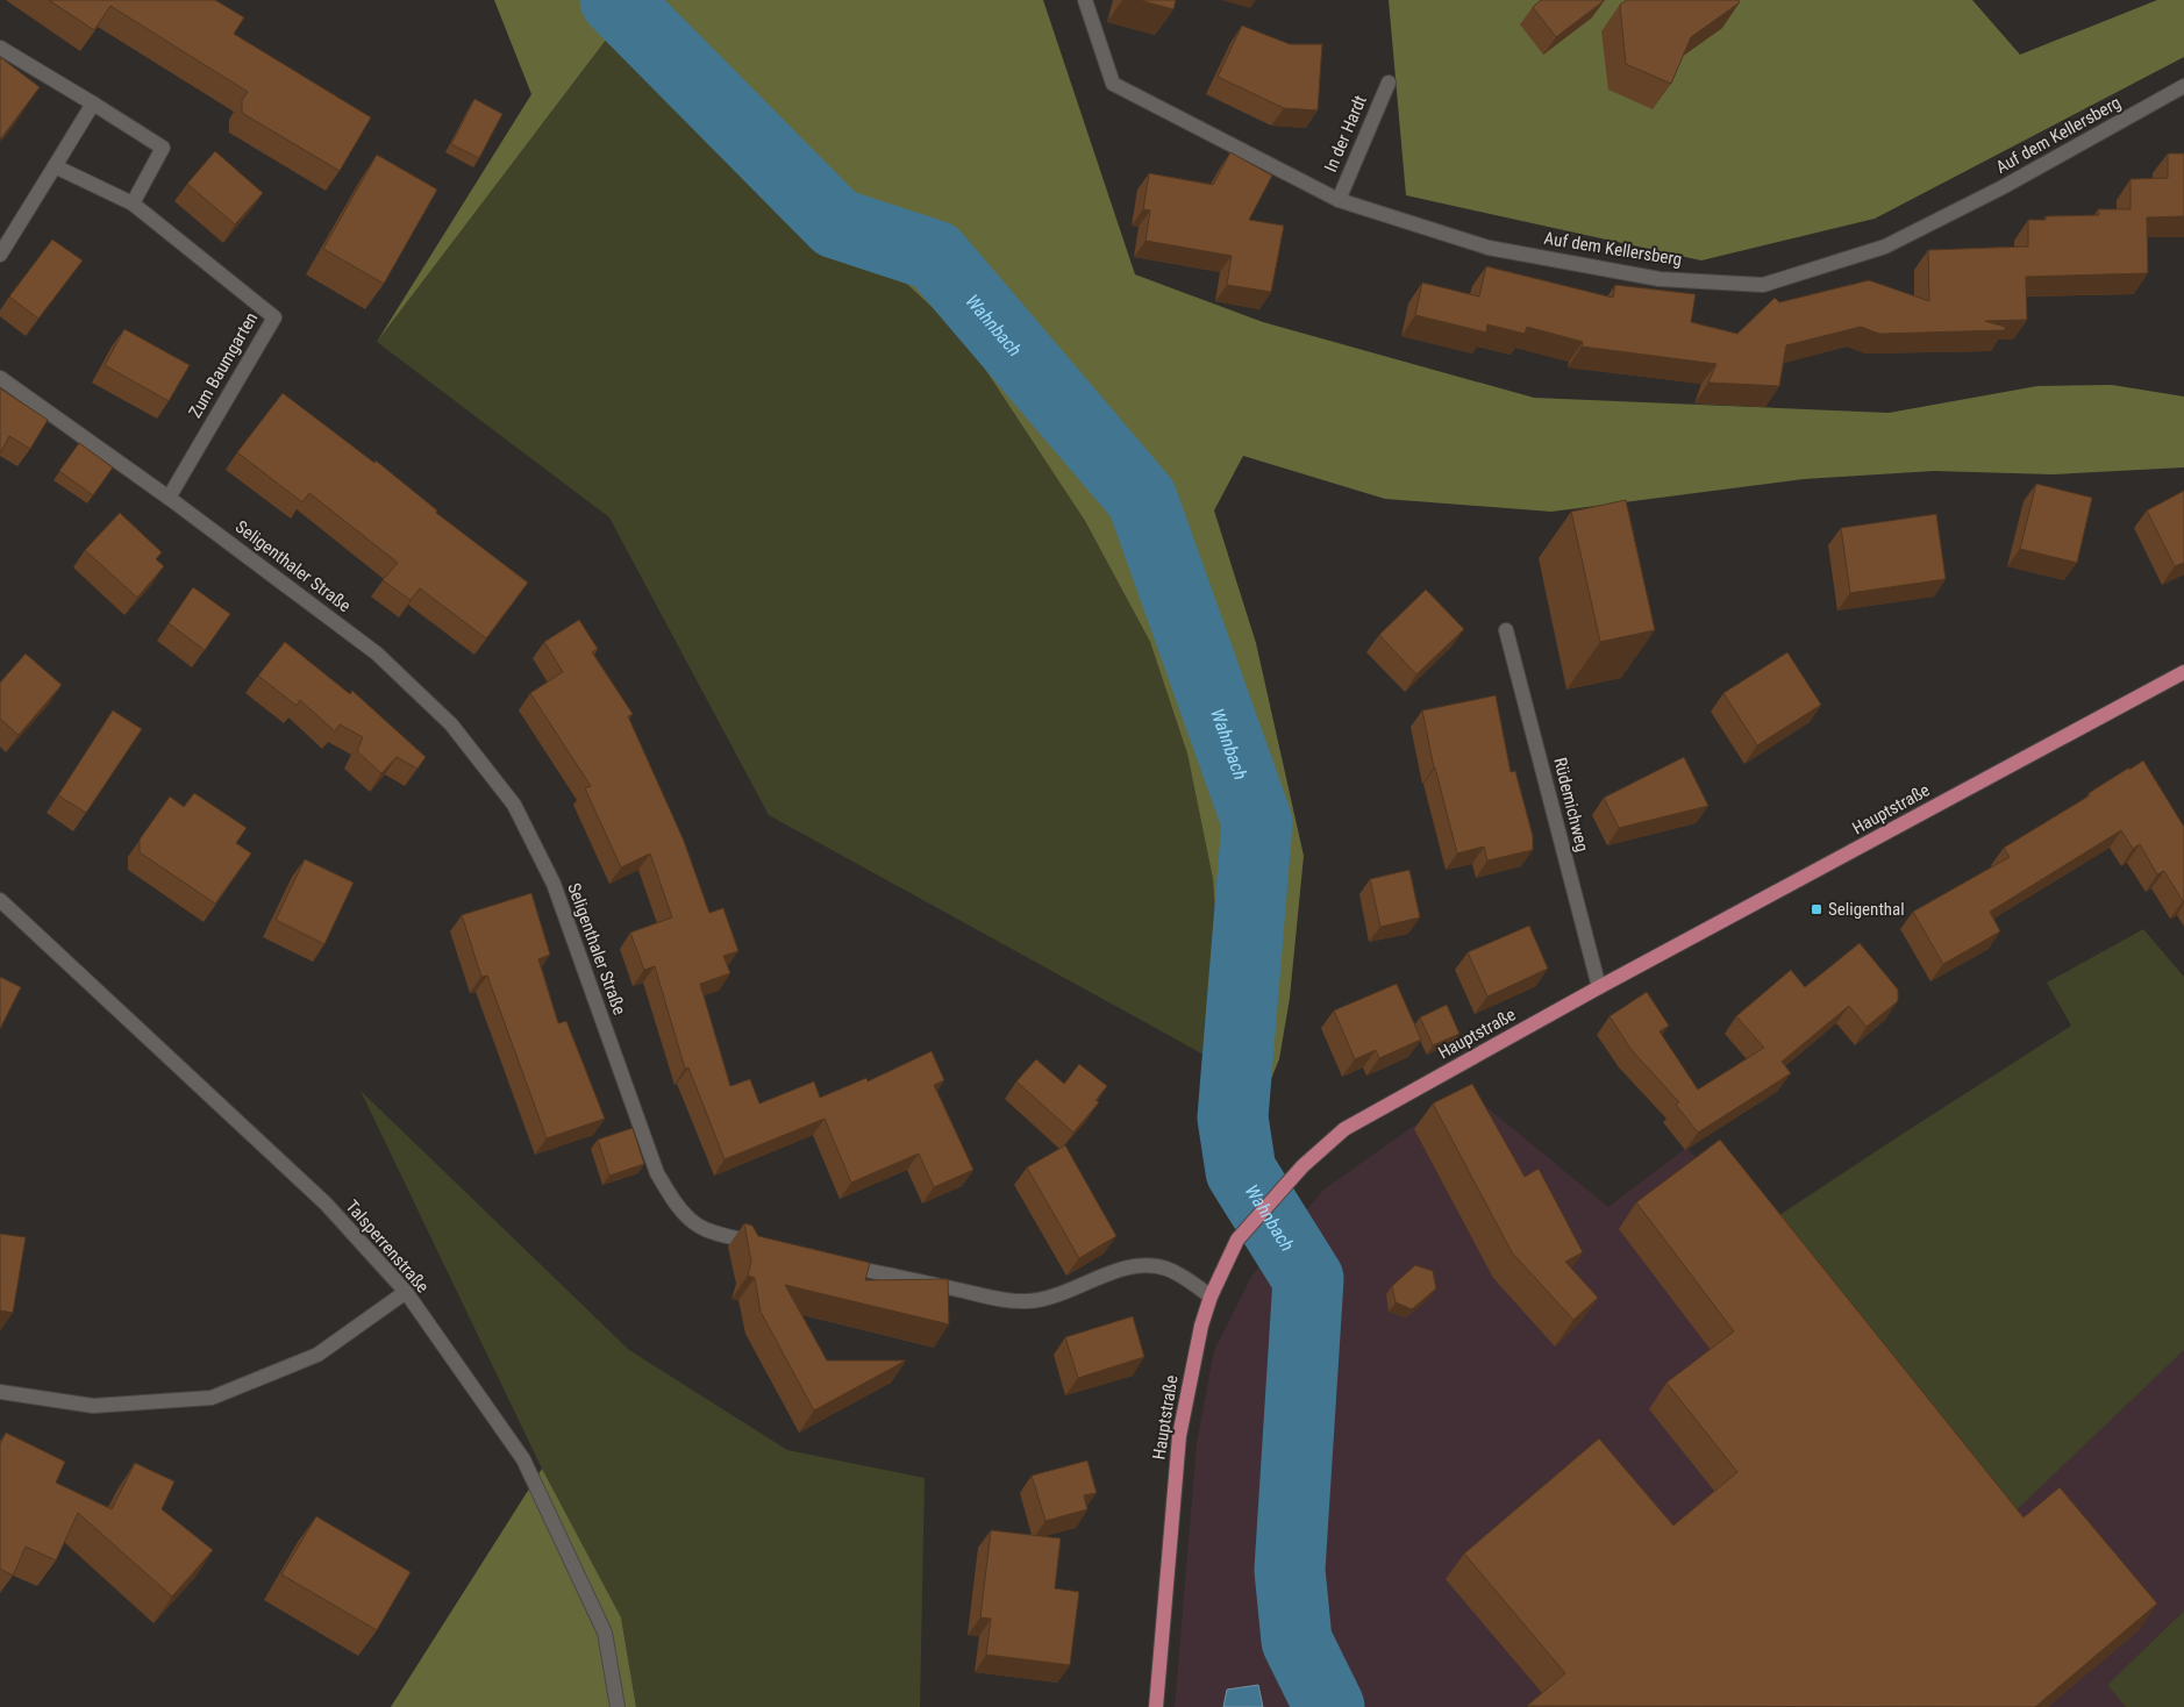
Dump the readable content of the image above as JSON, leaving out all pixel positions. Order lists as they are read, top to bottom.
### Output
{
  "streets": {
    "main road": ["Hauptstraße"],
    "street": [
      "In der Hardt",
      "Auf dem Kellersberg",
      "Zum Baumgarten",
      "Seligenthaler Straße",
      "Rüdemichweg",
      "Talsperrenstraße"
    ]
  },
  "crossings": [
    ["In der Hardt", "Auf dem Kellersberg"],
    ["Zum Baumgarten", "Seligenthaler Straße"],
    ["Rüdemichweg", "Hauptstraße"]
  ],
  "water": ["Wahnbach"],
  "places": {
    "transit": ["Seligenthal"]
  }
}
